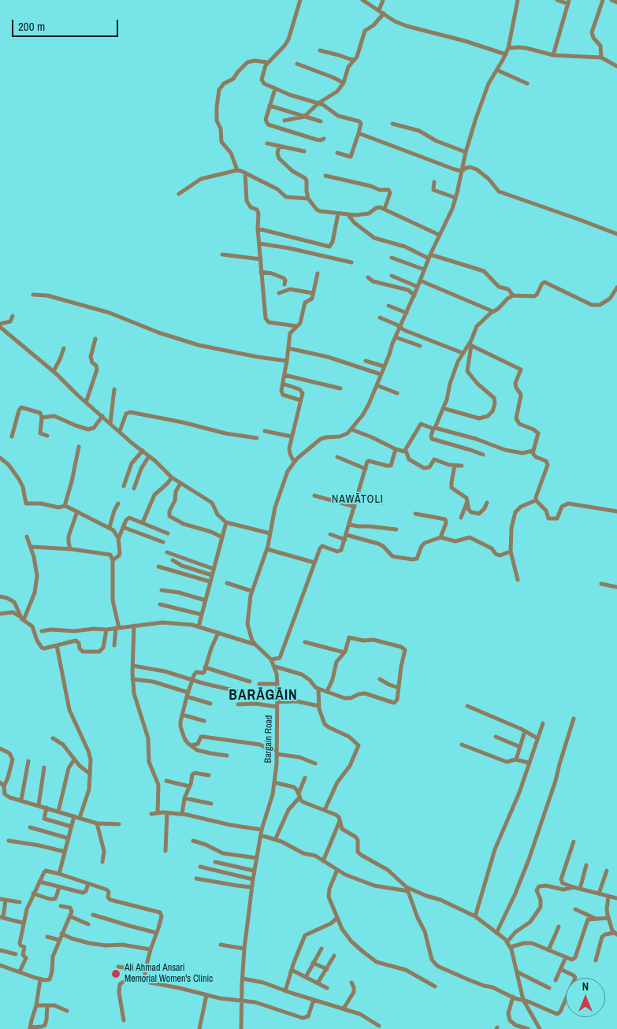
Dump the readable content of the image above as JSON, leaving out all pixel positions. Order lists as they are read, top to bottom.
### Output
{
  "streets": {
    "street": ["Bargain Road"]
  },
  "districts": ["NAWĀTOLI", "BARĀGĀIN"],
  "places": ["Ali Ahmad Ansari Memorial Women's Clinic"],
  "scale_bar": "200 m",
  "north": "top"
}
